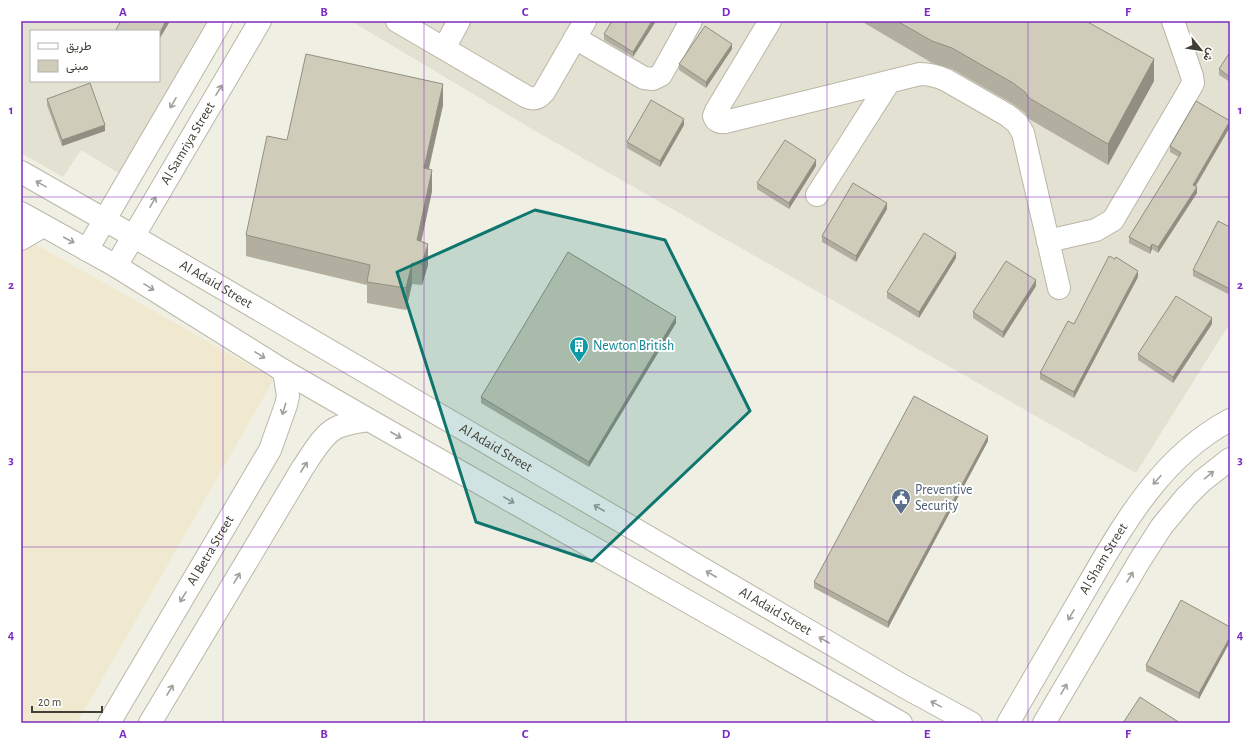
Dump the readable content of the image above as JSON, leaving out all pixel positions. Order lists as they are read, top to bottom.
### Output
{
  "streets": {
    "street": [
      "Al Samriya Street",
      "Al Adaid Street",
      "Al Betra Street",
      "Al Sham Street"
    ]
  },
  "crossings": [
    ["Al Samriya Street", "Al Adaid Street"]
  ],
  "places": {
    "building": ["Newton British"],
    "public building": ["Preventive Security"]
  },
  "legend": ["طريق", "مبنى"],
  "scale_bar": "20 m",
  "north": "bottom right",
  "grid": {
    "columns": [
      "A",
      "B",
      "C",
      "D",
      "E",
      "F"
    ],
    "rows": [
      "1",
      "2",
      "3",
      "4"
    ]
  }
}
